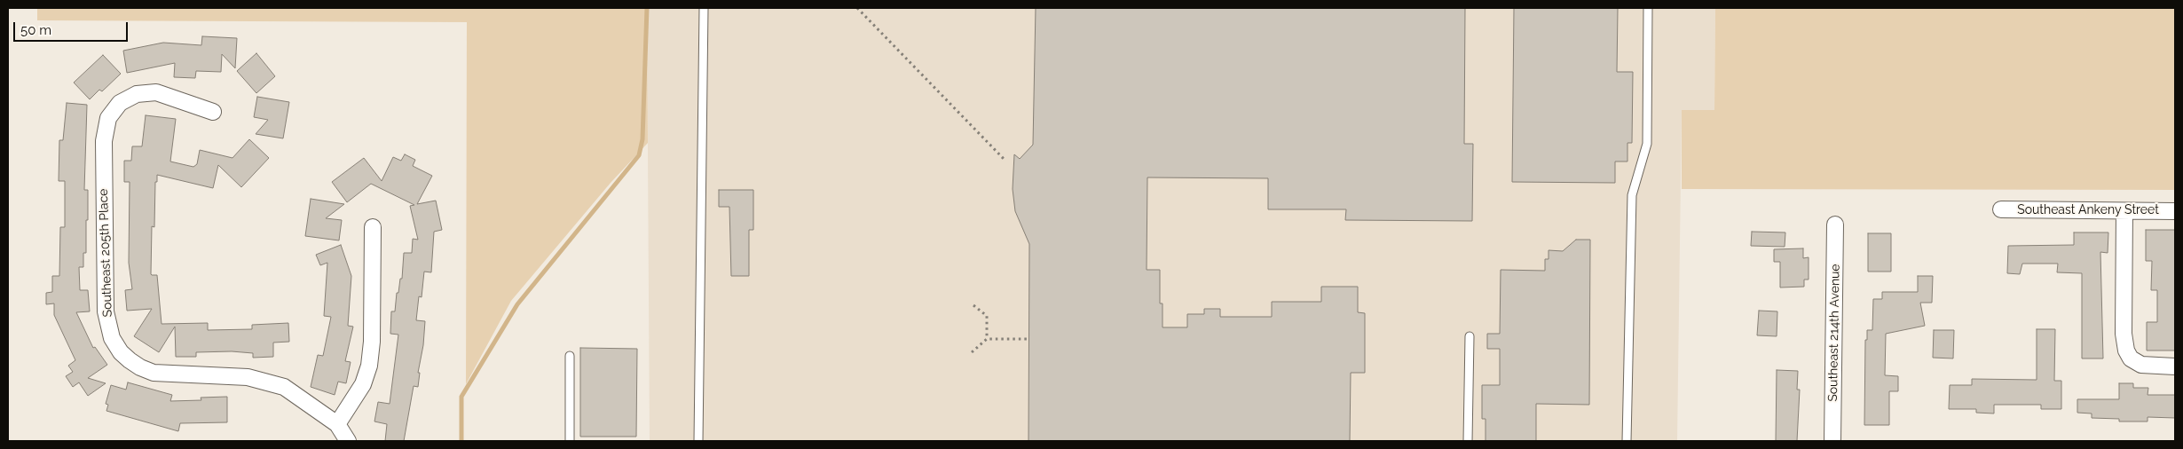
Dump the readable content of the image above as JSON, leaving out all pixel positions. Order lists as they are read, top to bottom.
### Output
{
  "streets": {
    "street": ["Southeast Ankeny Street", "Southeast 205th Place", "Southeast 214th Avenue"]
  },
  "scale_bar": "50 m"
}
